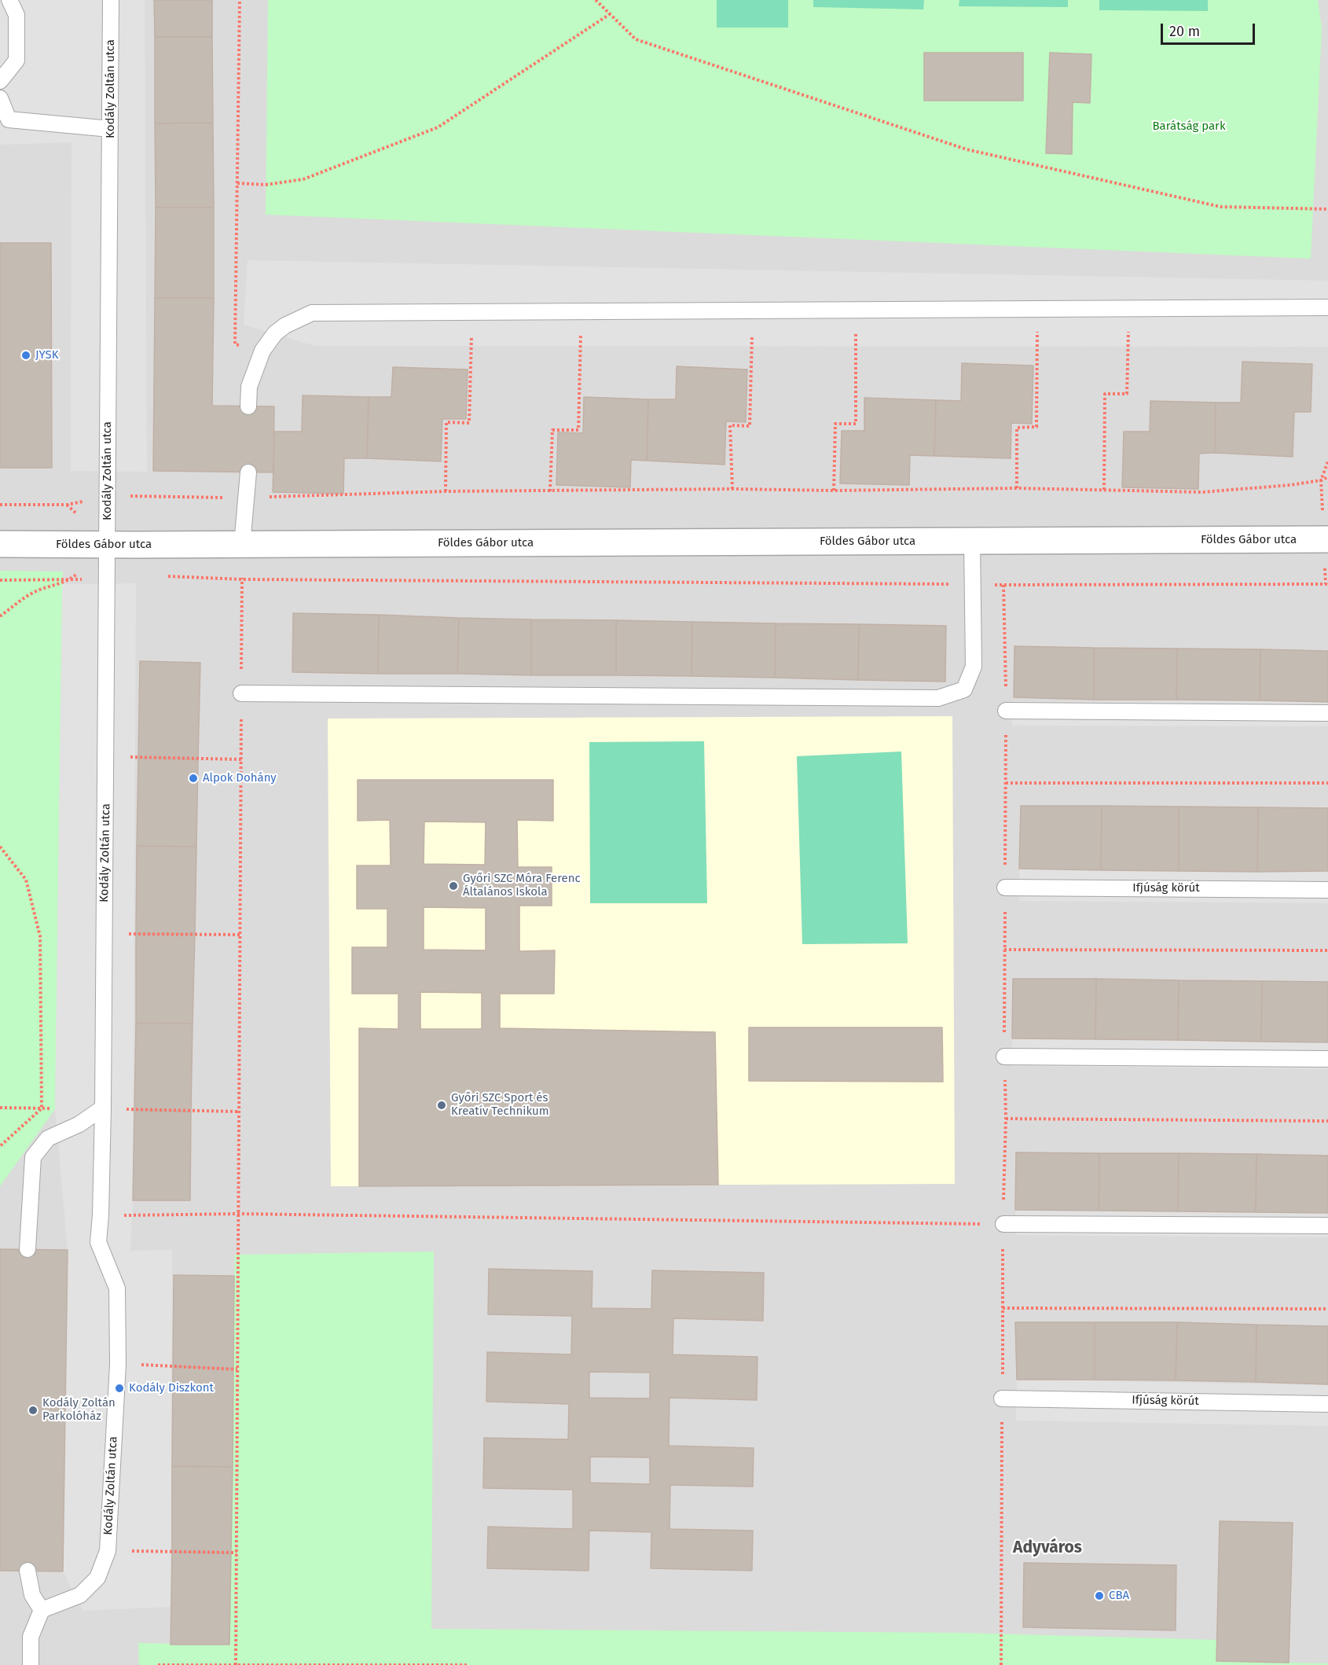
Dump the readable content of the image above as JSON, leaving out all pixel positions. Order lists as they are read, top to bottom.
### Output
{
  "streets": {
    "street": ["Földes Gábor utca"],
    "lane": ["Kodály Zoltán utca", "Ifjúság körút"]
  },
  "crossings": [
    ["Kodály Zoltán utca", "Földes Gábor utca"]
  ],
  "districts": ["Adyváros"],
  "parks": ["Barátság park"],
  "places": [
    "JYSK",
    "Alpok Dohány",
    "Győri SZC Móra Ferenc Általános Iskola",
    "Győri SZC Sport és Kreatív Technikum",
    "Kodály Diszkont",
    "Kodály Zoltán Parkolóház",
    "CBA"
  ],
  "scale_bar": "20 m"
}
